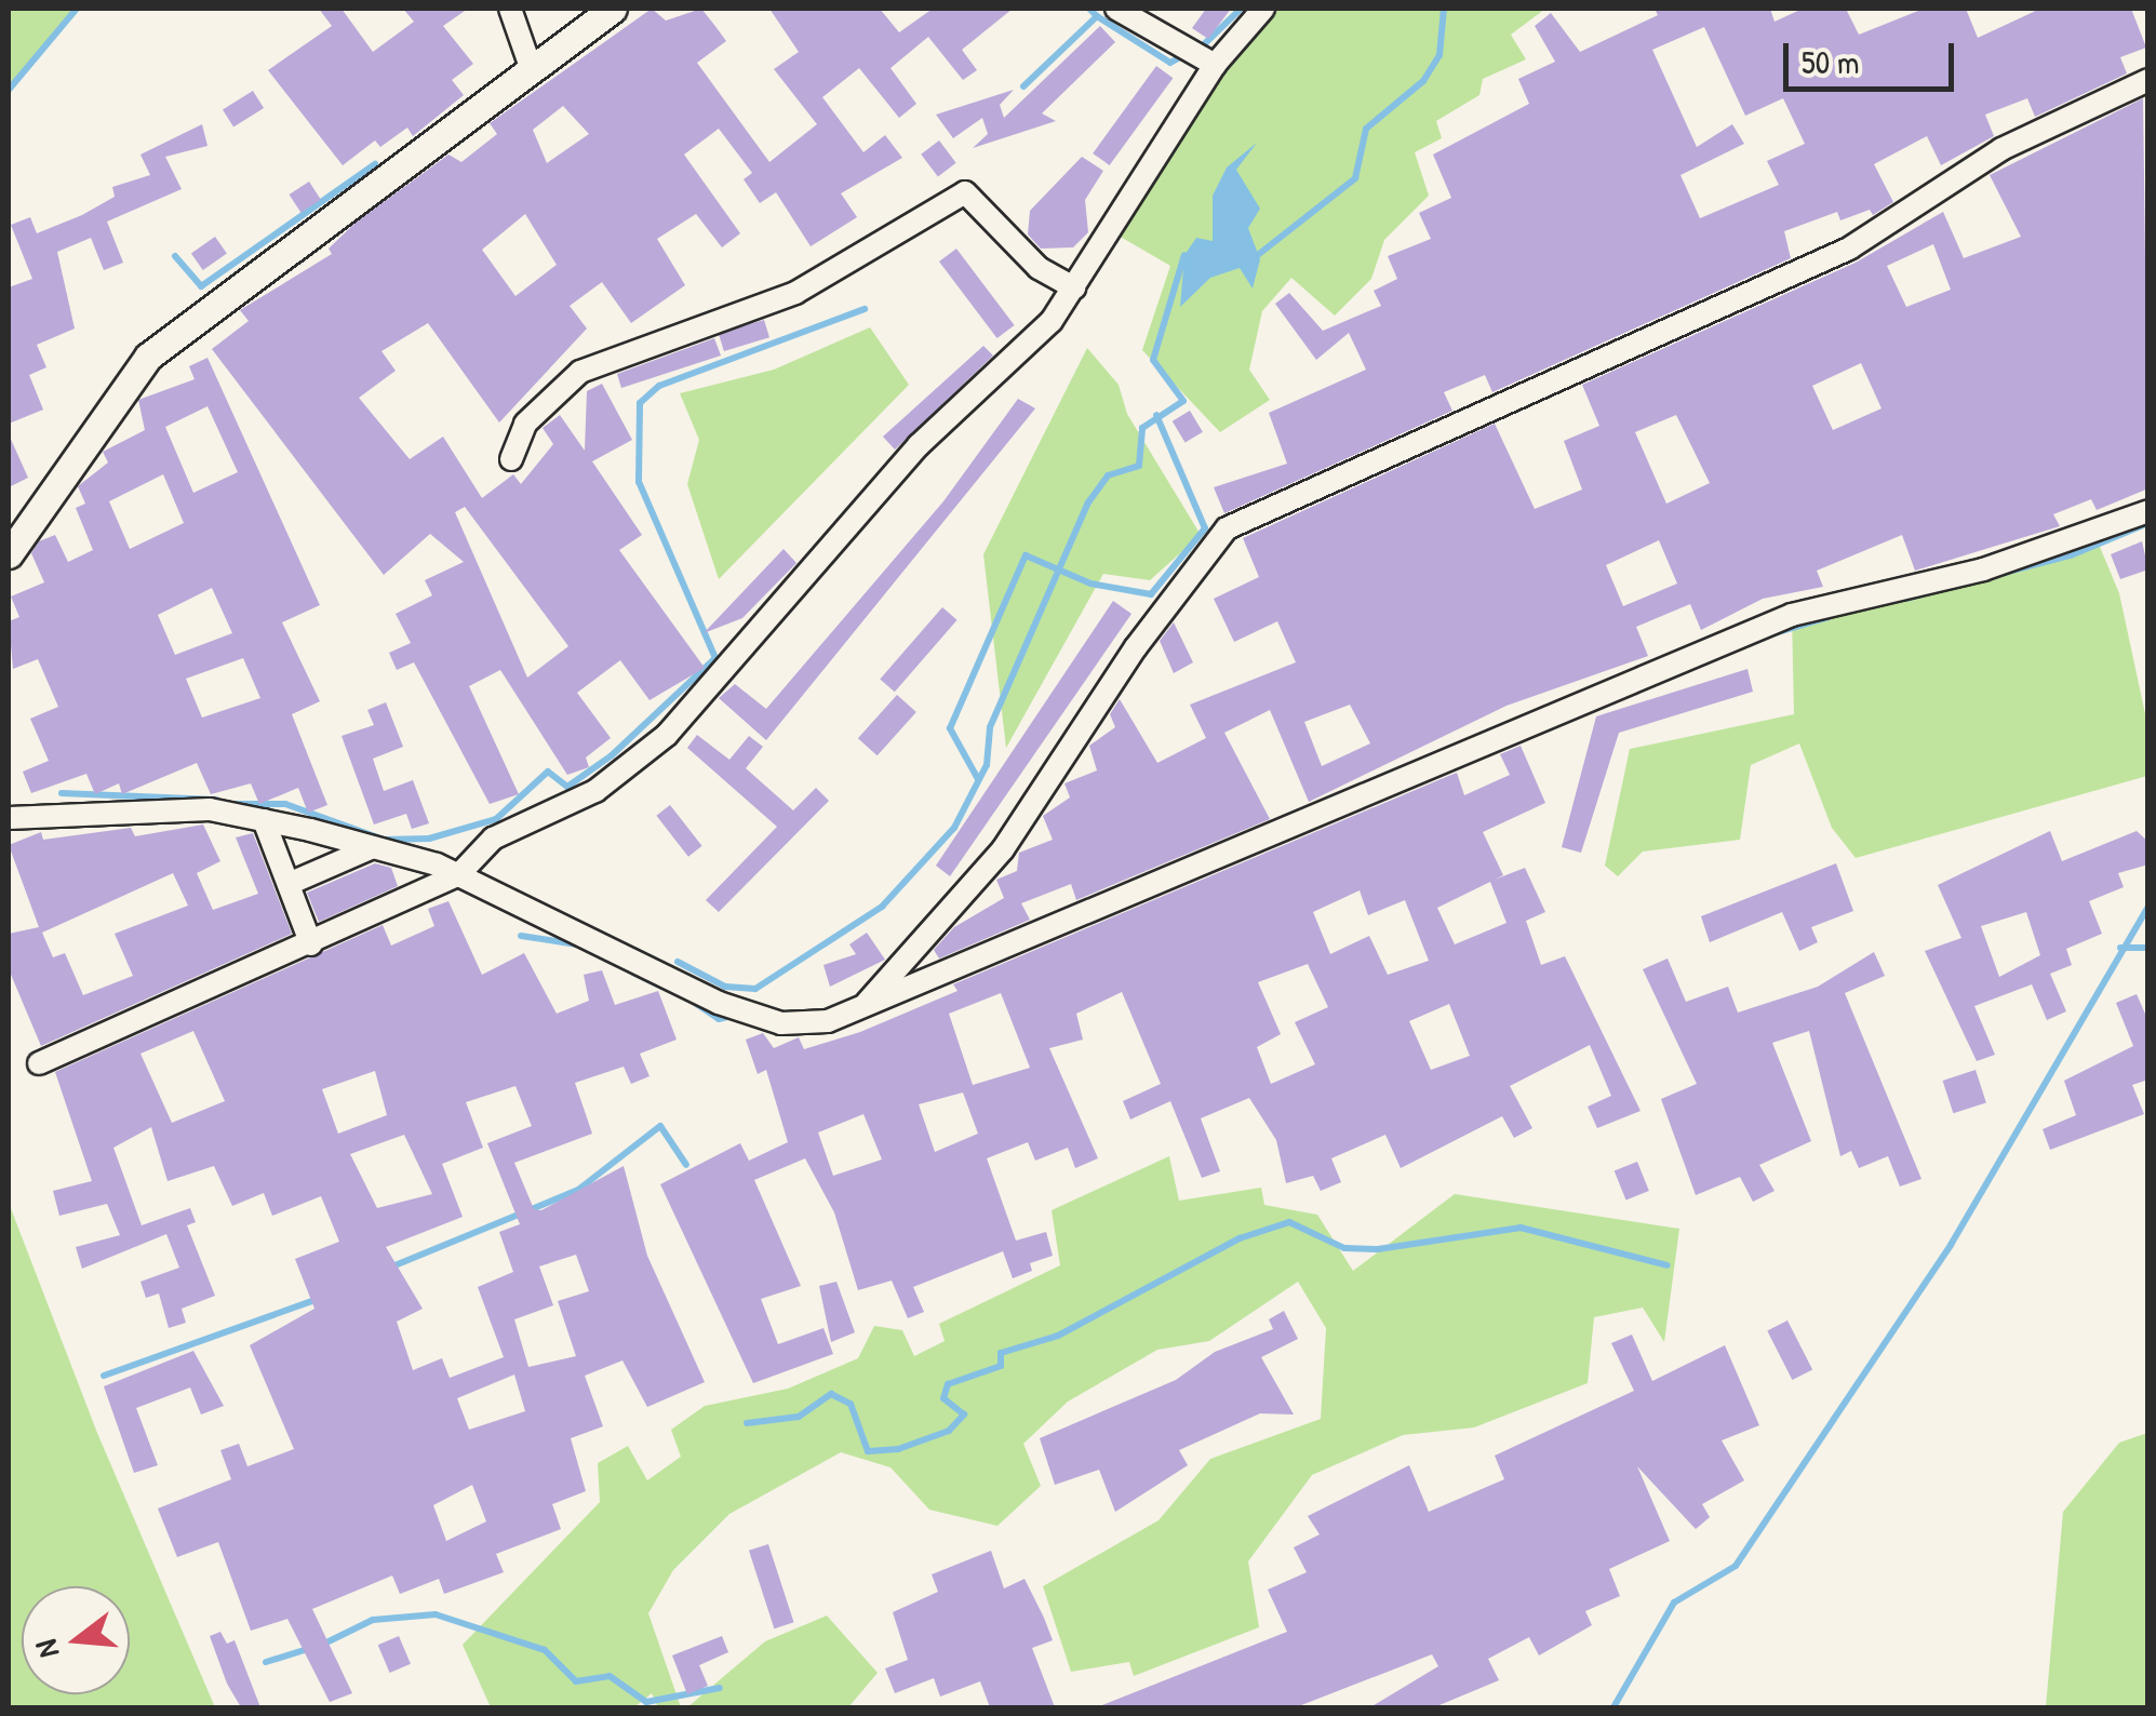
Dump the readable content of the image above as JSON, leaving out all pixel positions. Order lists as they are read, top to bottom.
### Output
{
  "scale_bar": "50 m",
  "north": "left"
}
